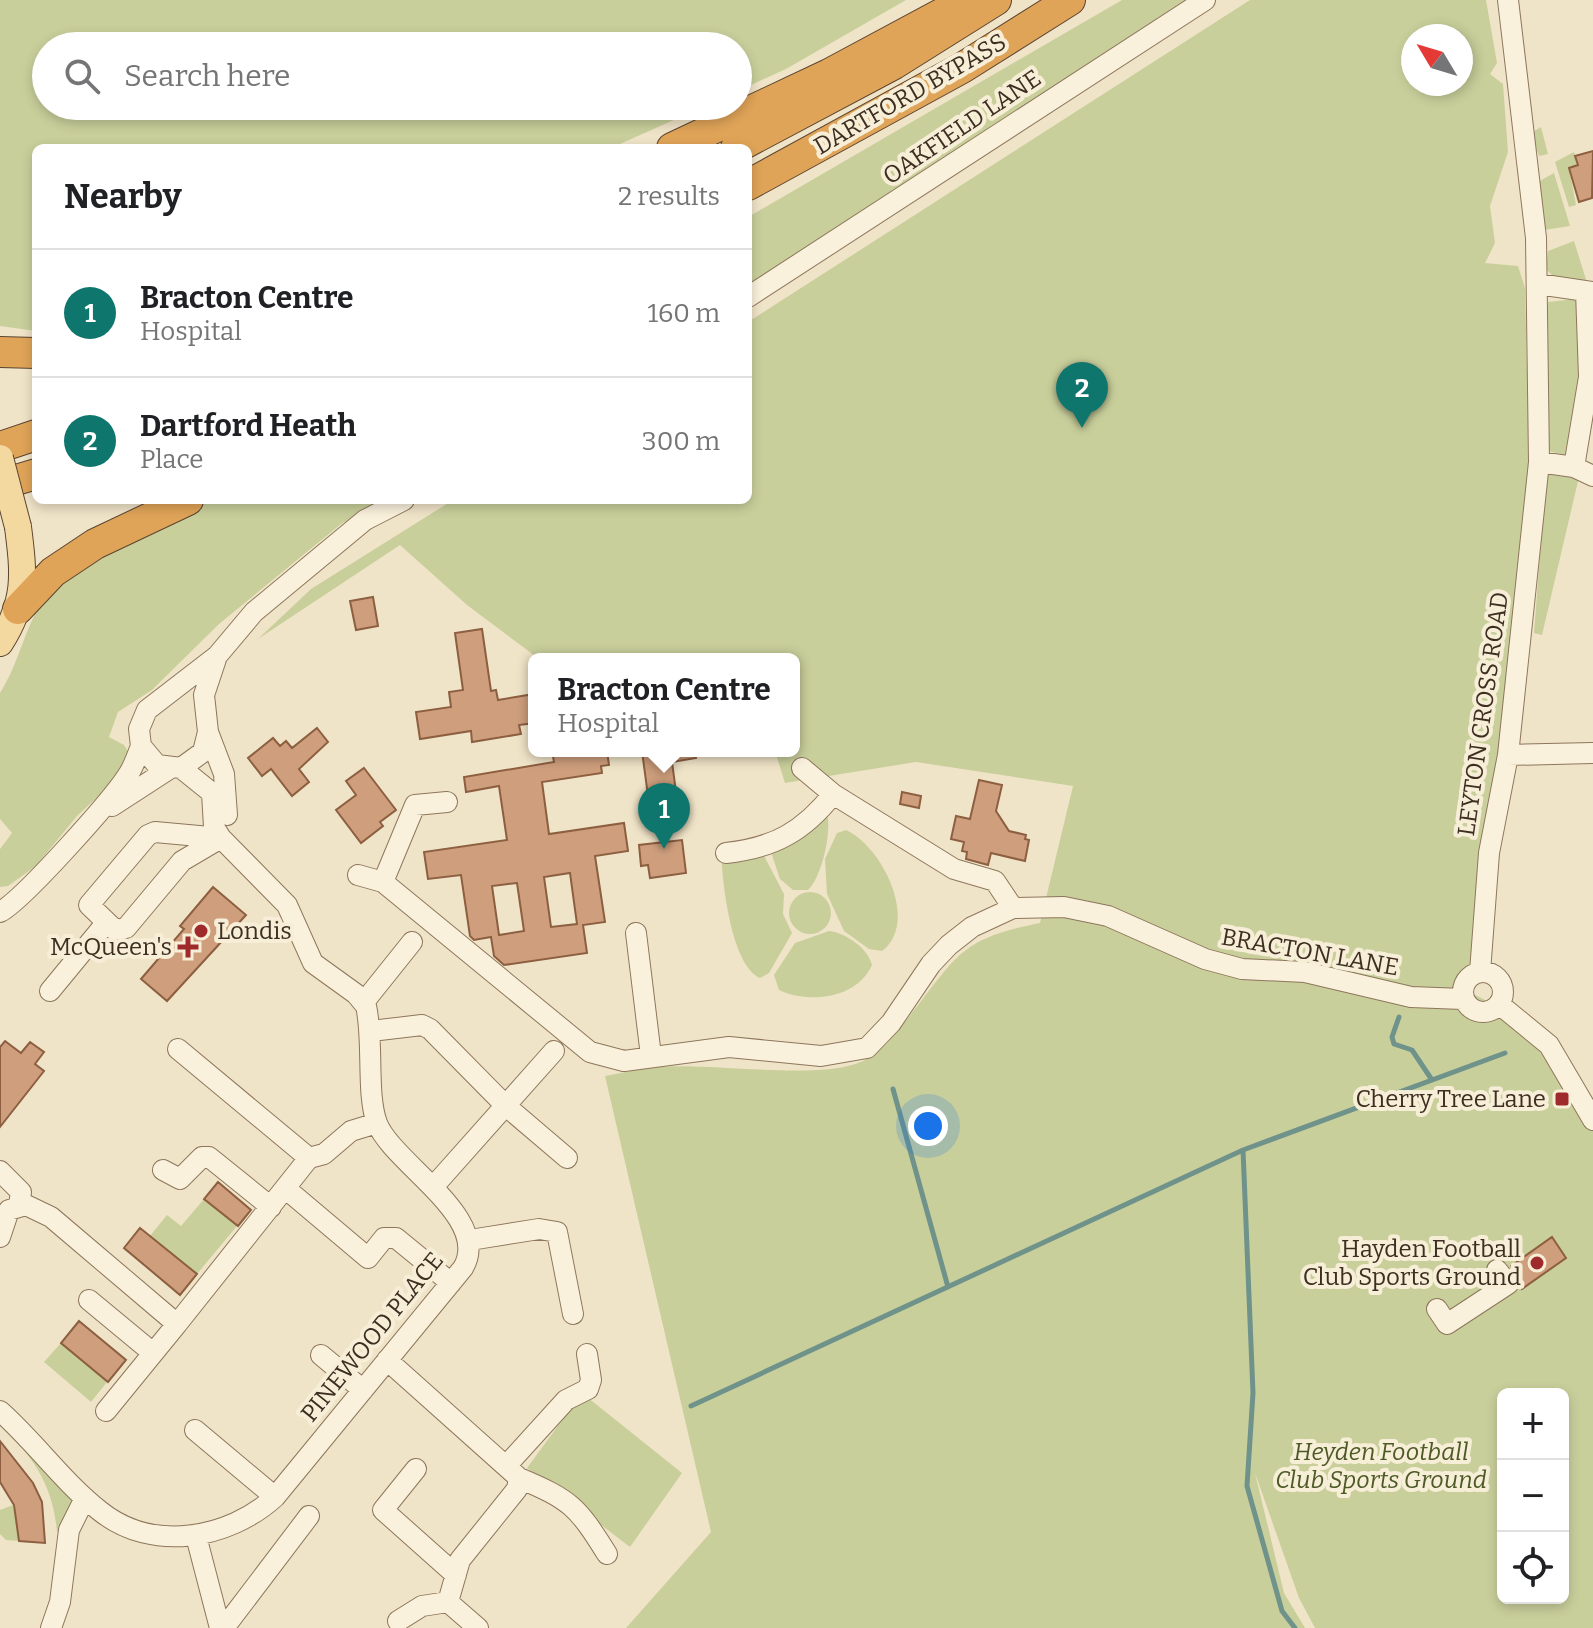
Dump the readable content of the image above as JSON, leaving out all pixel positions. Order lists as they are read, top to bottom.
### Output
{
  "streets": {
    "highway": ["DARTFORD BYPASS"],
    "street": [
      "OAKFIELD LANE",
      "LEYTON CROSS ROAD",
      "BRACTON LANE",
      "PINEWOOD PLACE"
    ]
  },
  "crossings": [
    ["LEYTON CROSS ROAD", "BRACTON LANE"]
  ],
  "parks": ["Heyden Football Club Sports Ground"],
  "places": {
    "other": ["Londis", "Hayden Football Club Sports Ground"],
    "health": ["McQueen's"],
    "transit": ["Cherry Tree Lane"]
  },
  "north": "top left",
  "page": {
    "search": "Search here",
    "heading": ["Nearby", "2 results"],
    "list": [
      {
        "mark": "1",
        "name": "Bracton Centre",
        "note": "Hospital",
        "value": "160 m"
      },
      {
        "mark": "2",
        "name": "Dartford Heath",
        "note": "Place",
        "value": "300 m"
      }
    ],
    "pins": ["2", "1"],
    "popup": ["Bracton Centre", "Hospital"],
    "map_buttons": ["+", "−"]
  }
}
